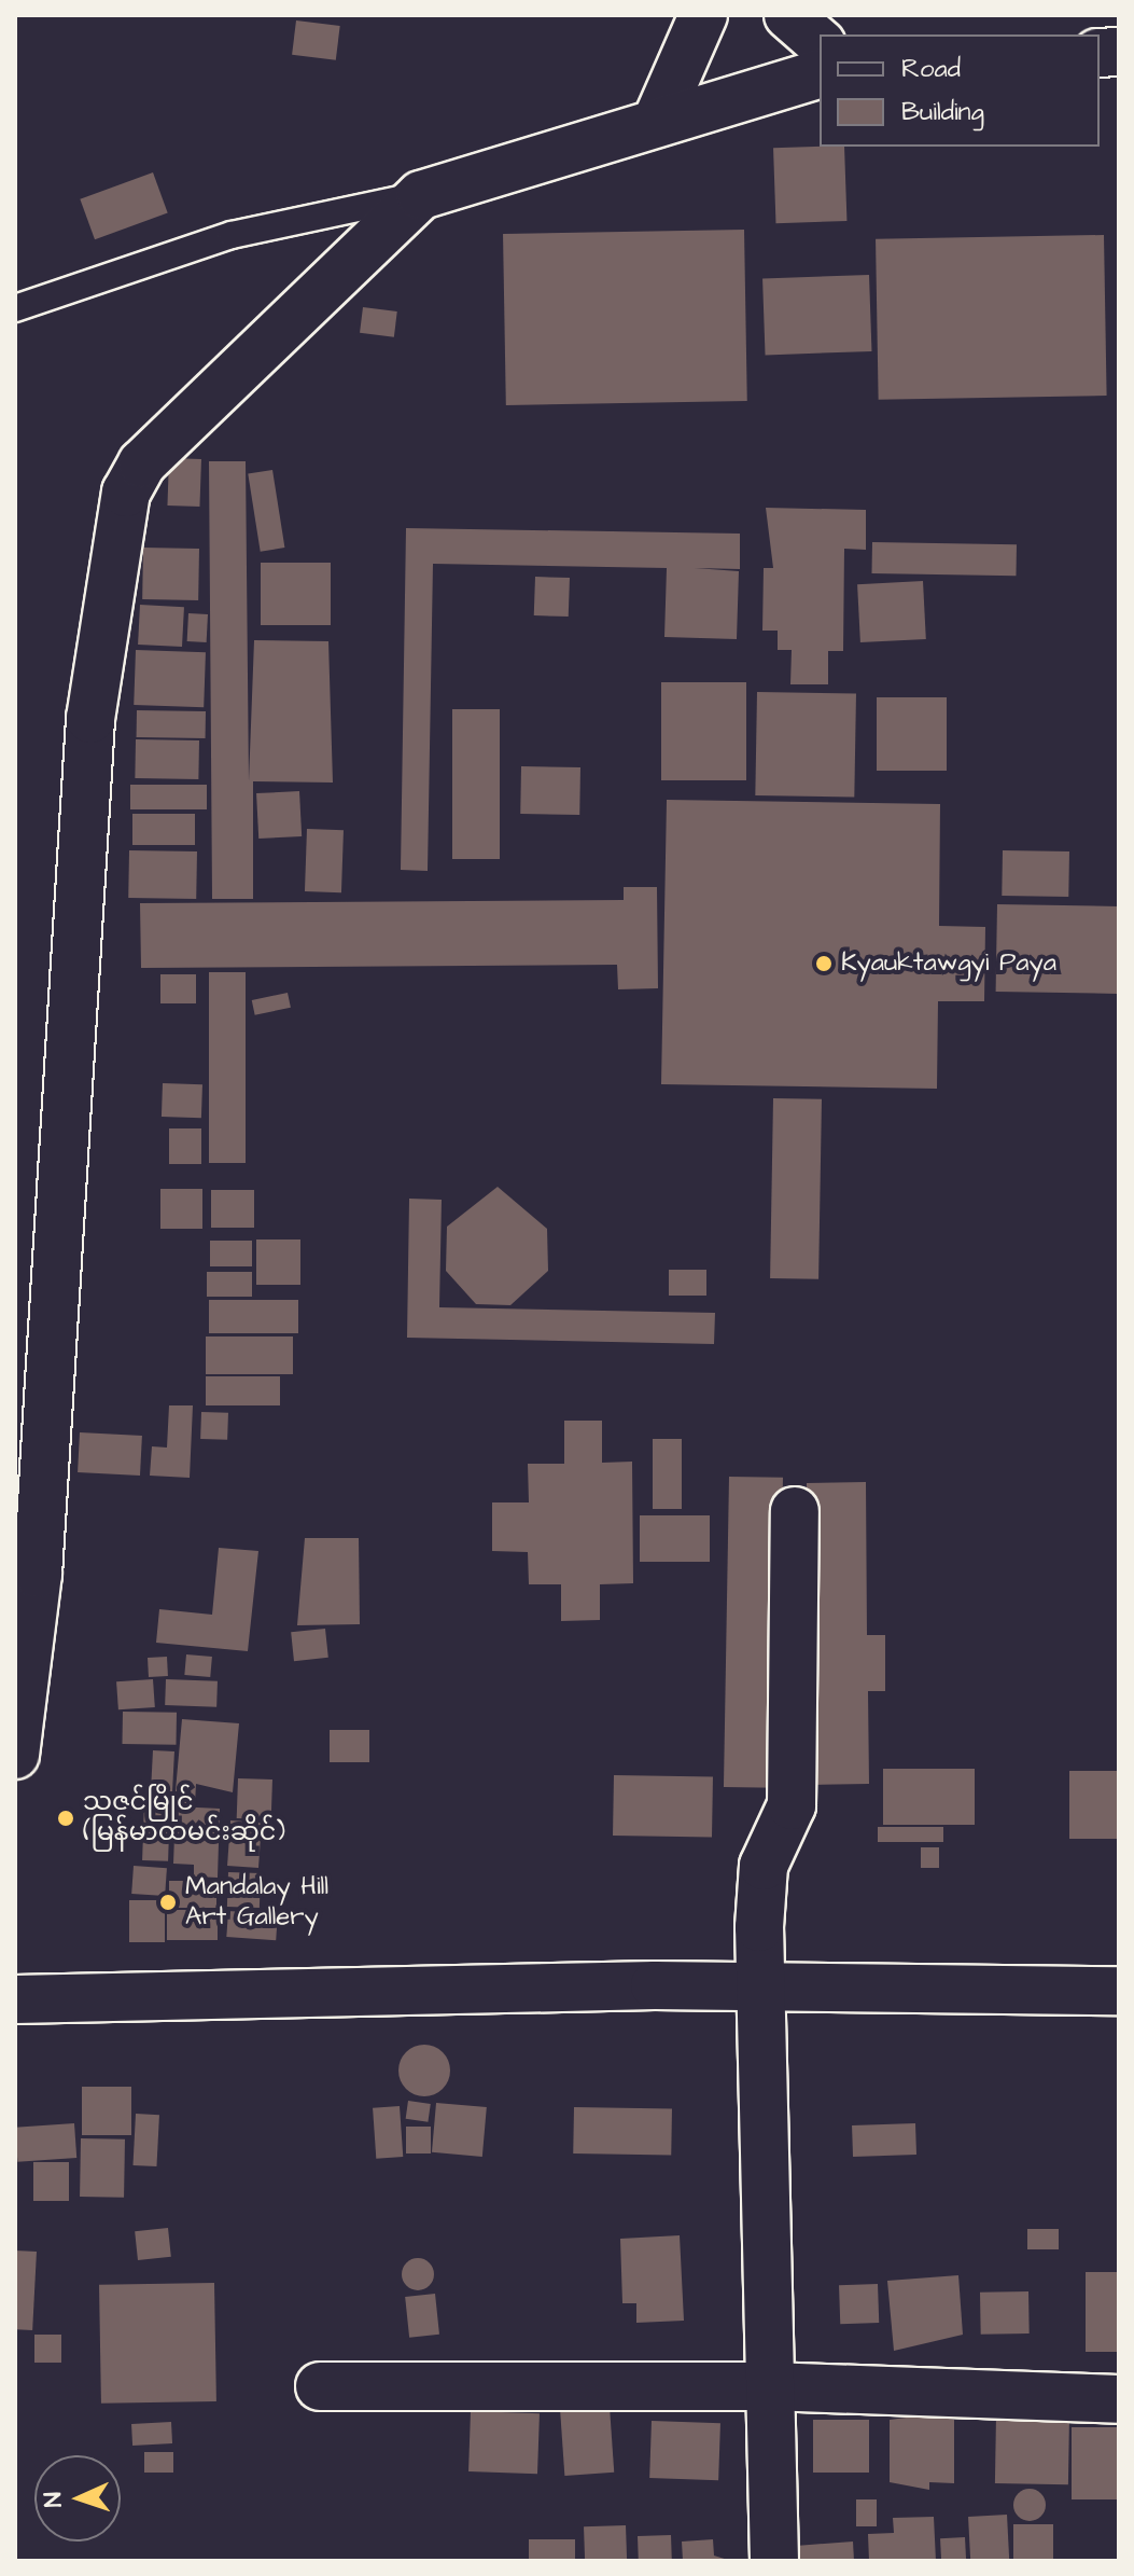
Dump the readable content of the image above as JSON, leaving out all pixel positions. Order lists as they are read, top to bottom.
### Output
{
  "places": ["Kyauktawgyi Paya", "သဇင်မြိုင် (မြန်မာထမင်းဆိုင်)", "Mandalay Hill Art Gallery"],
  "legend": ["Road", "Building"],
  "north": "left"
}
